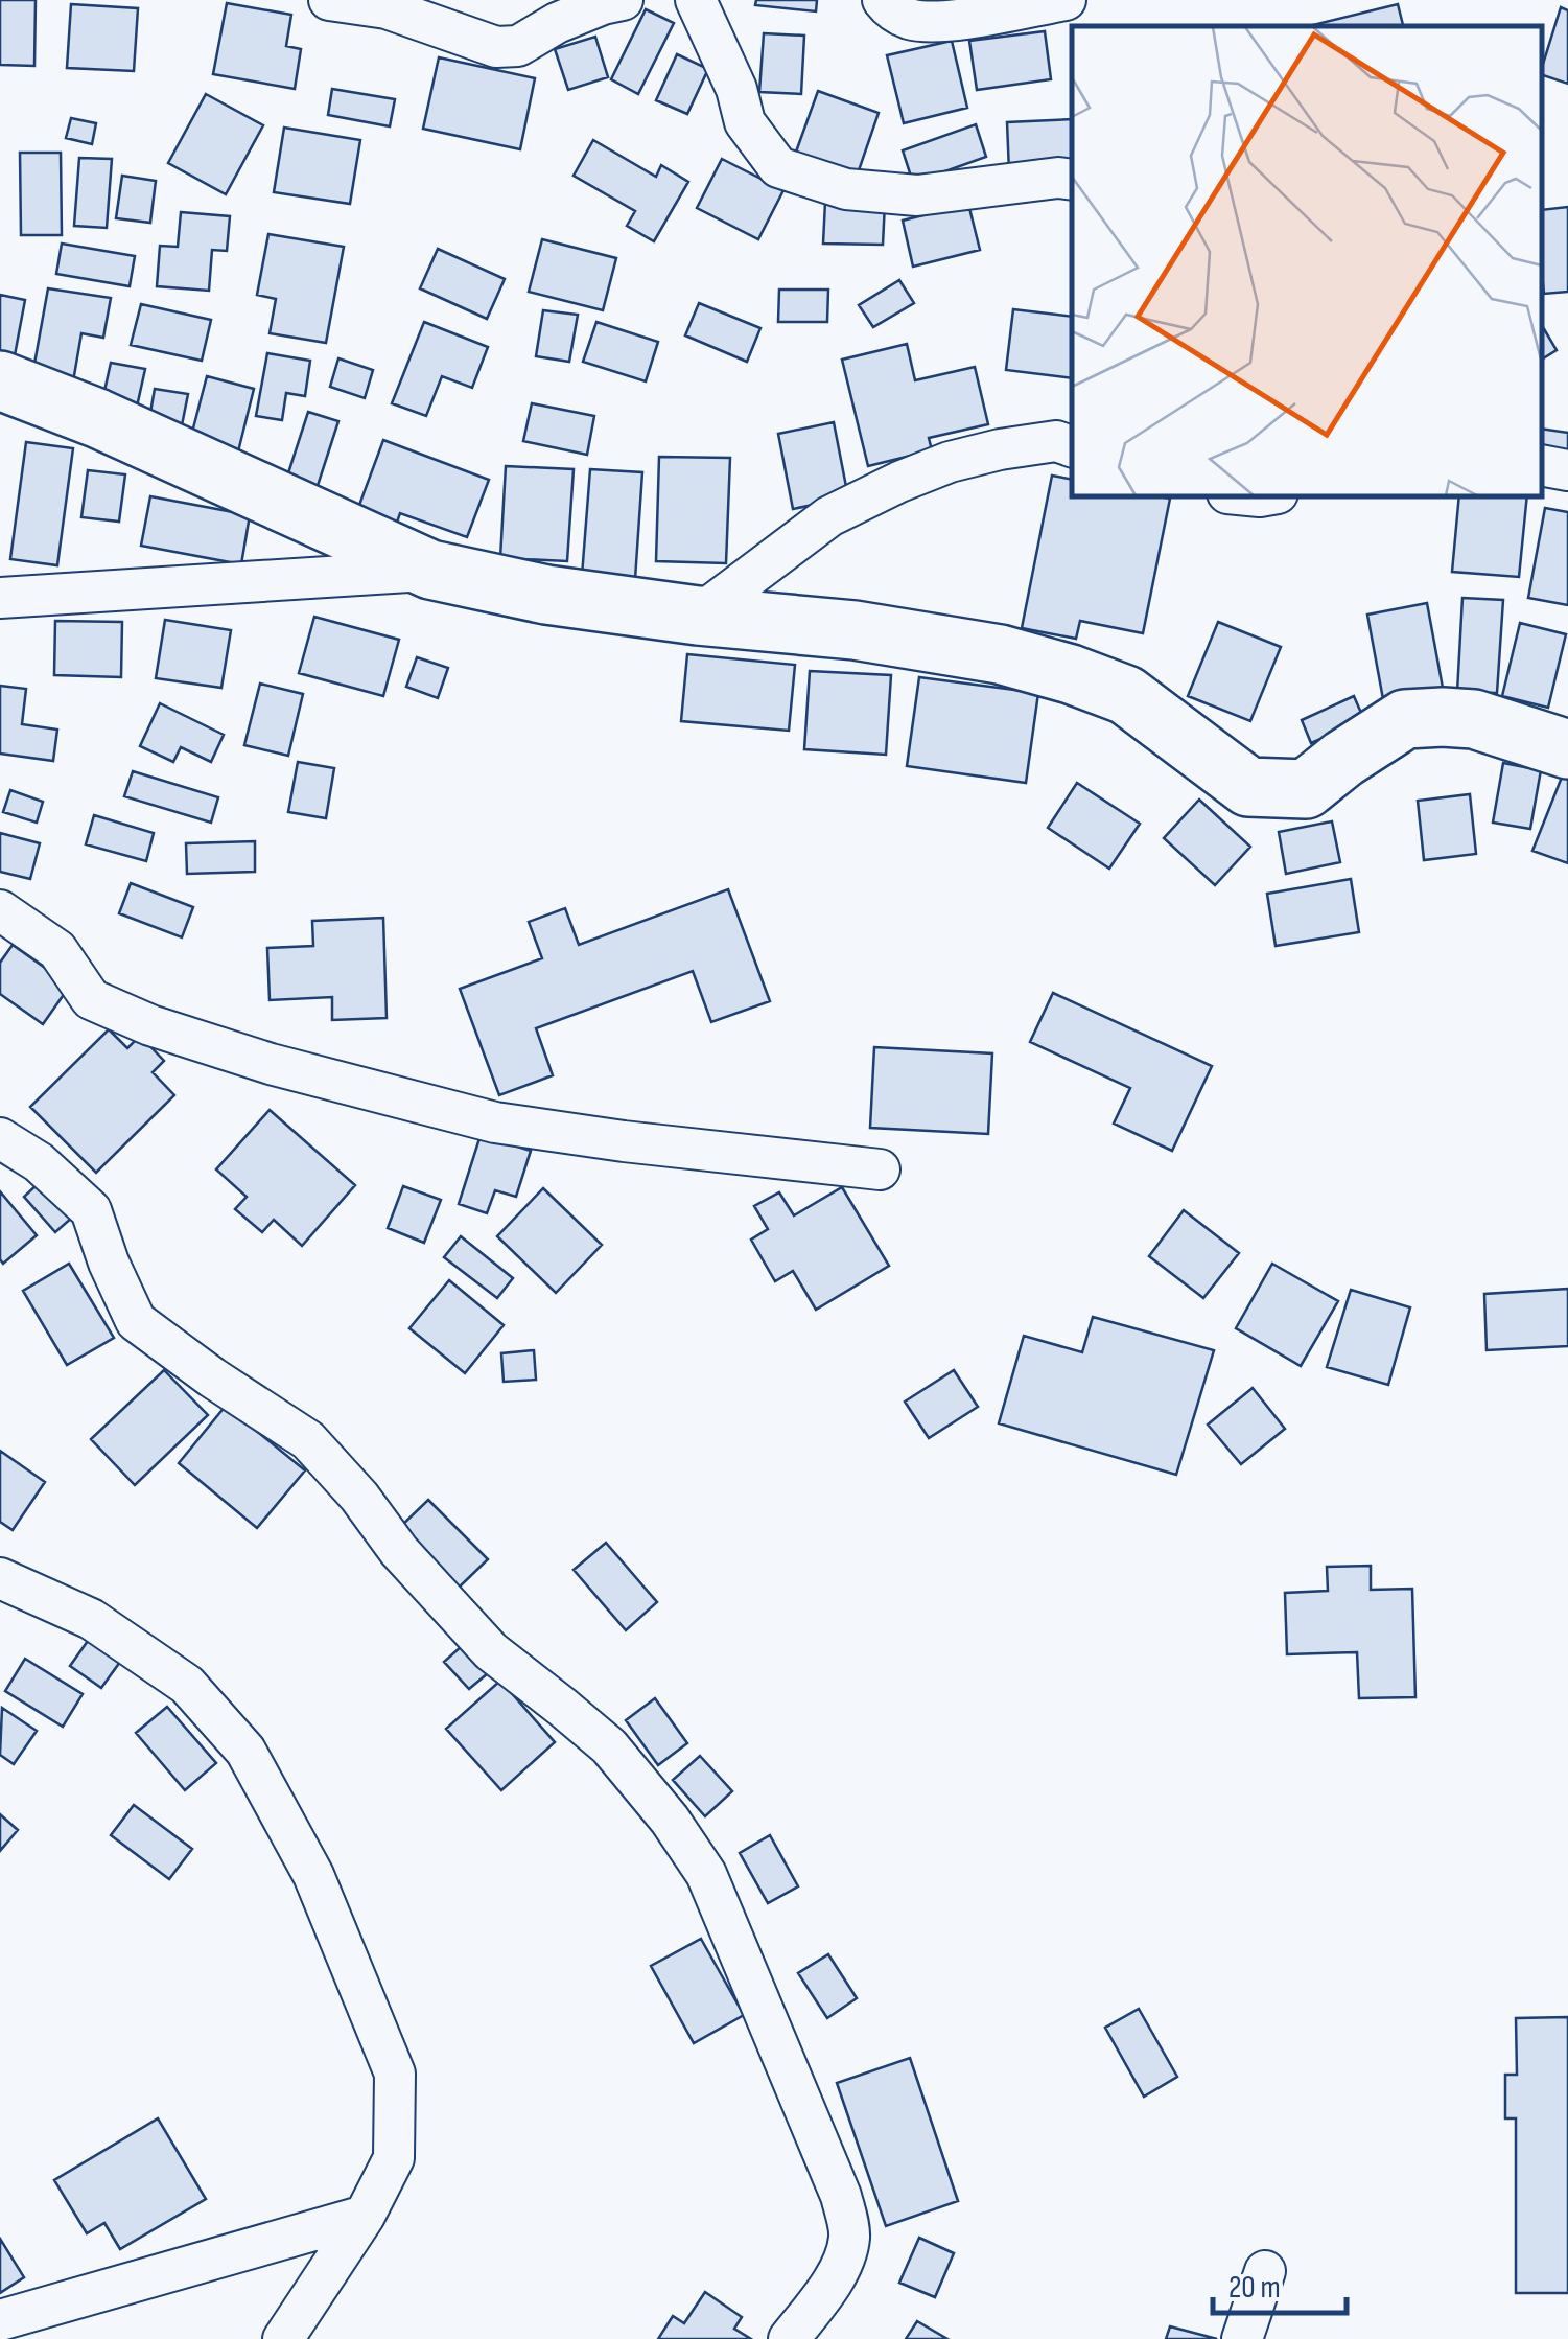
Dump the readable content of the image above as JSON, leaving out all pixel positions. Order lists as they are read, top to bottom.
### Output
{
  "scale_bar": "20 m"
}
